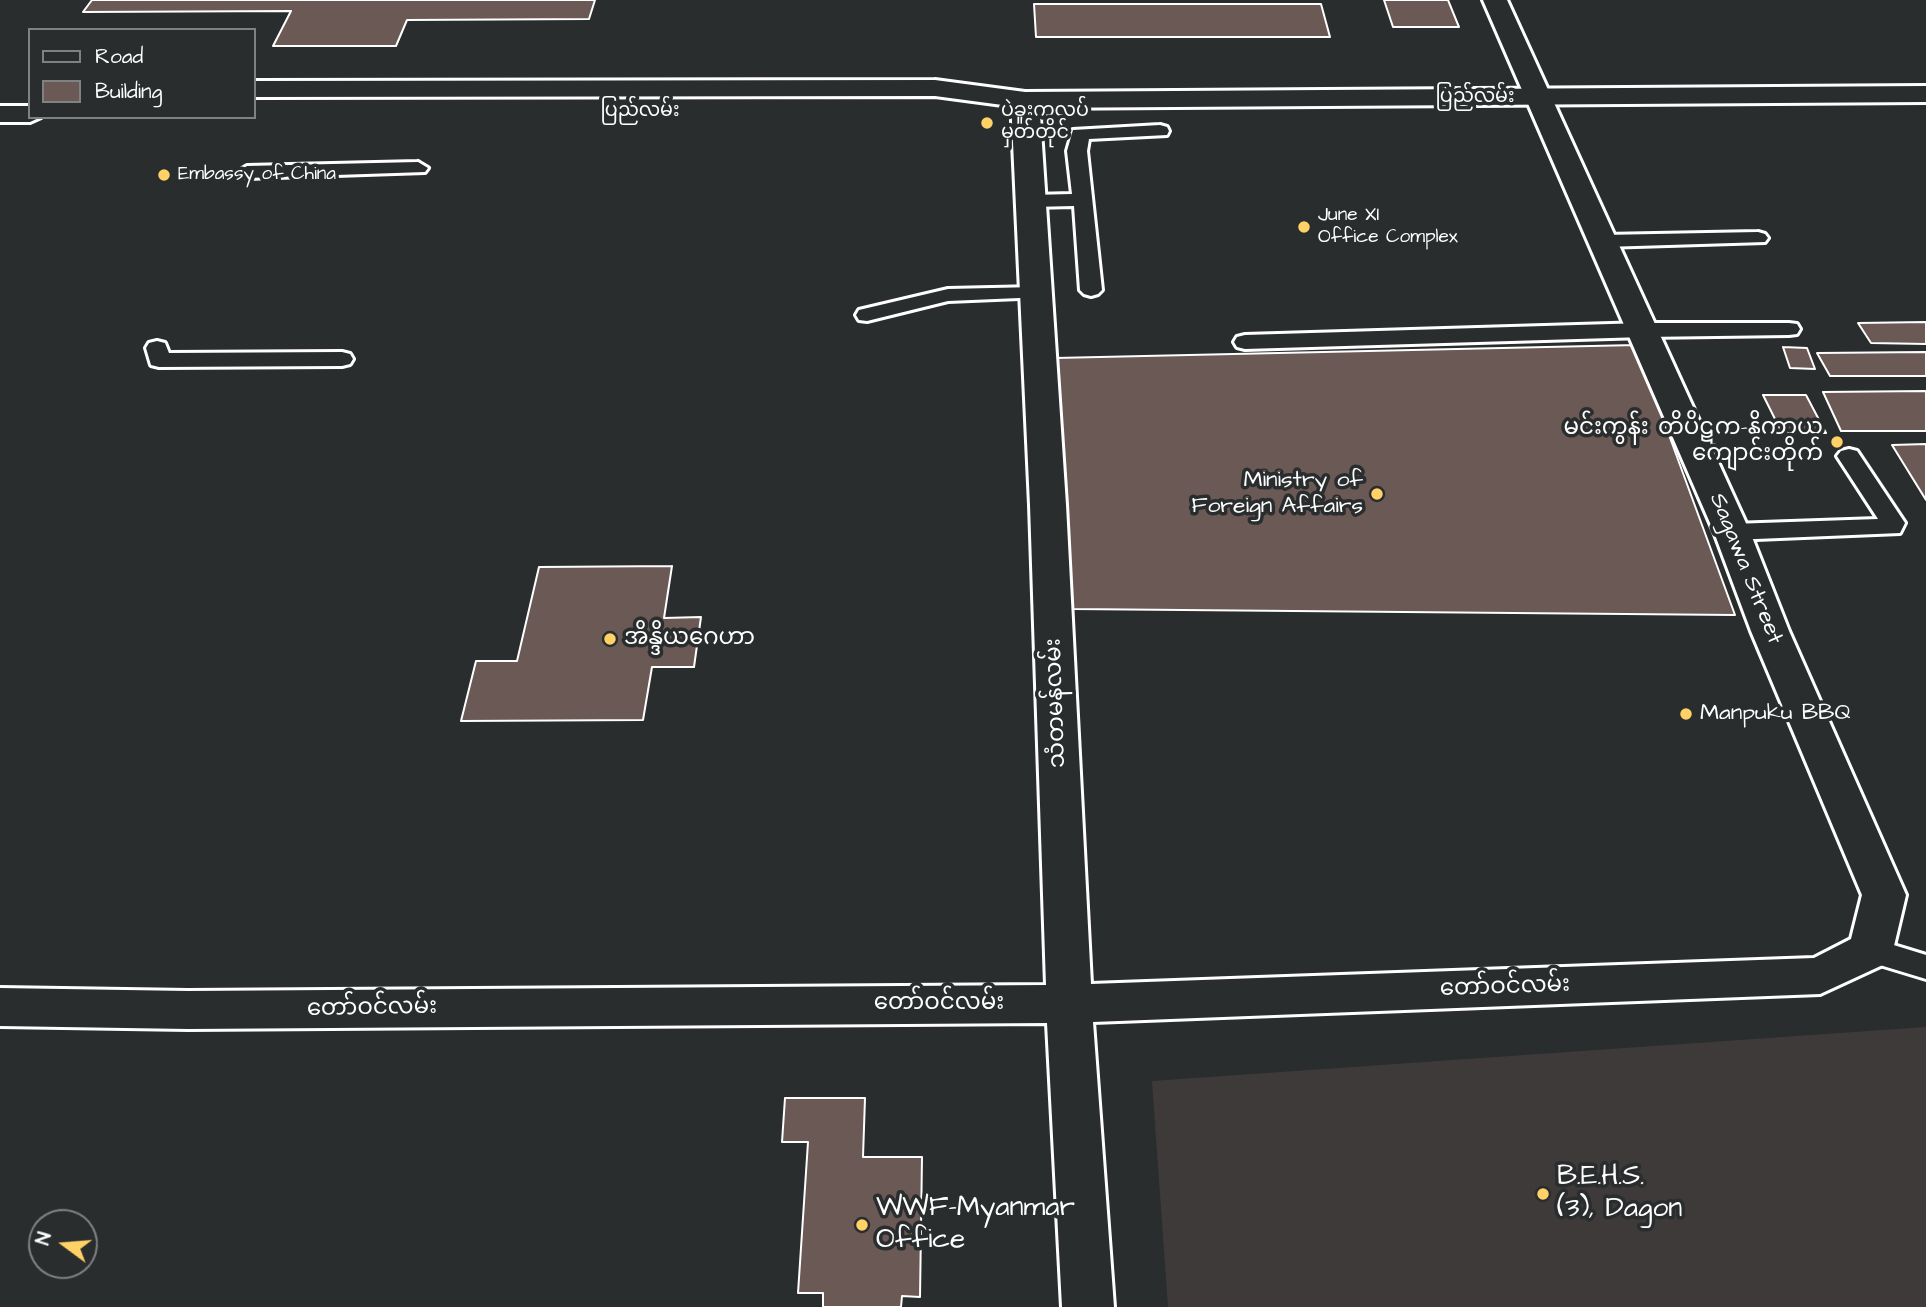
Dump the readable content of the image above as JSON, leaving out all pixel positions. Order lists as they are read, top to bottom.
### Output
{
  "streets": {
    "main road": [
      "ပြည်လမ်း",
      "Sagawa Street",
      "သံတမန်လမ်း",
      "တော်ဝင်လမ်း"
    ]
  },
  "crossings": [
    ["ပြည်လမ်း", "Sagawa Street"],
    ["ပြည်လမ်း", "သံတမန်လမ်း"],
    ["Sagawa Street", "တော်ဝင်လမ်း"],
    ["သံတမန်လမ်း", "တော်ဝင်လမ်း"]
  ],
  "places": [
    "ပဲခူးကလပ် မှတ်တိုင်",
    "Embassy of China",
    "June XI Office Complex",
    "မင်းကွန်း တိပိဋက-နိကာယ ကျောင်းတိုက်",
    "Ministry of Foreign Affairs",
    "အိန္ဒိယဂေဟာ",
    "Manpuku BBQ",
    "B.E.H.S. (3), Dagon",
    "WWF-Myanmar Office"
  ],
  "legend": ["Road", "Building"],
  "north": "left"
}
